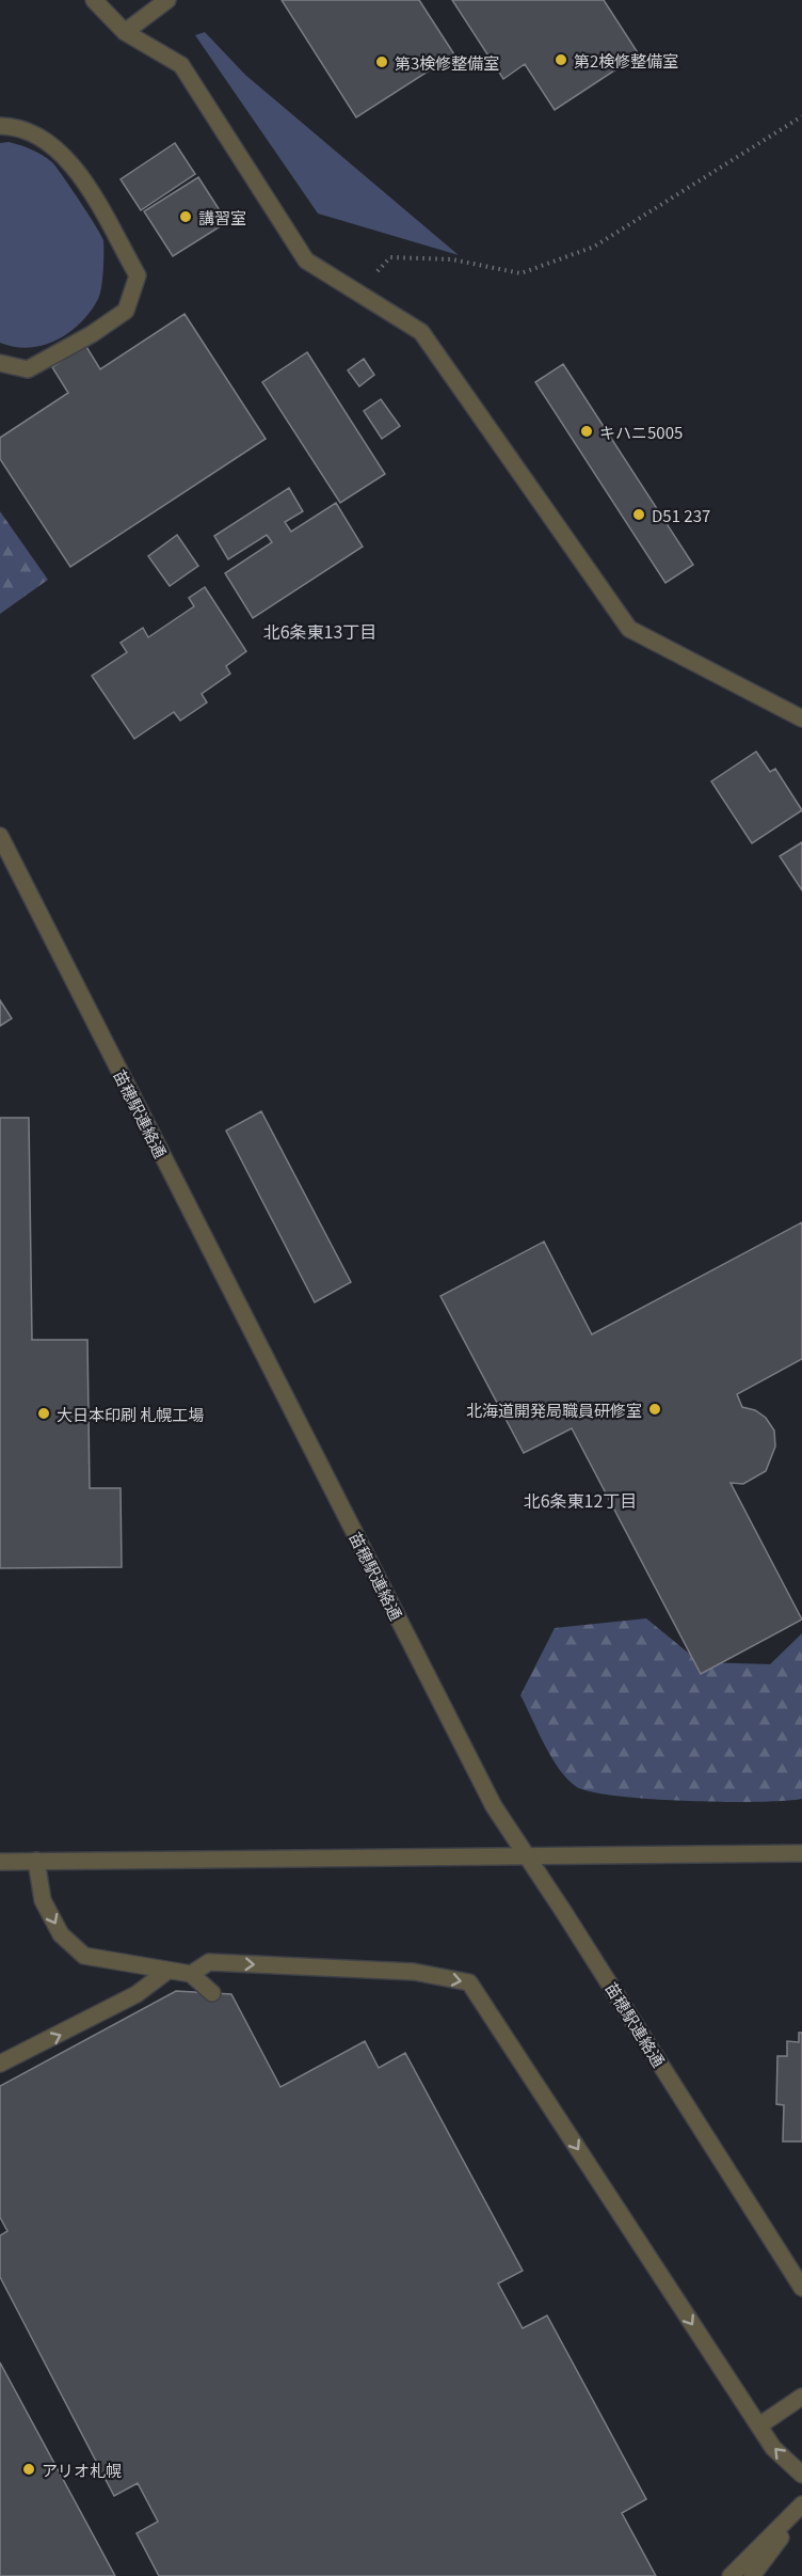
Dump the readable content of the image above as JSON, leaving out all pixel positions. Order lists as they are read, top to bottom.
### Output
{
  "streets": {
    "street": ["苗穂駅連絡通"]
  },
  "districts": ["北6条東13丁目", "北6条東12丁目"],
  "places": [
    "第2検修整備室",
    "第3検修整備室",
    "講習室",
    "キハニ5005",
    "D51 237",
    "北海道開発局職員研修室",
    "大日本印刷 札幌工場",
    "アリオ札幌"
  ]
}
